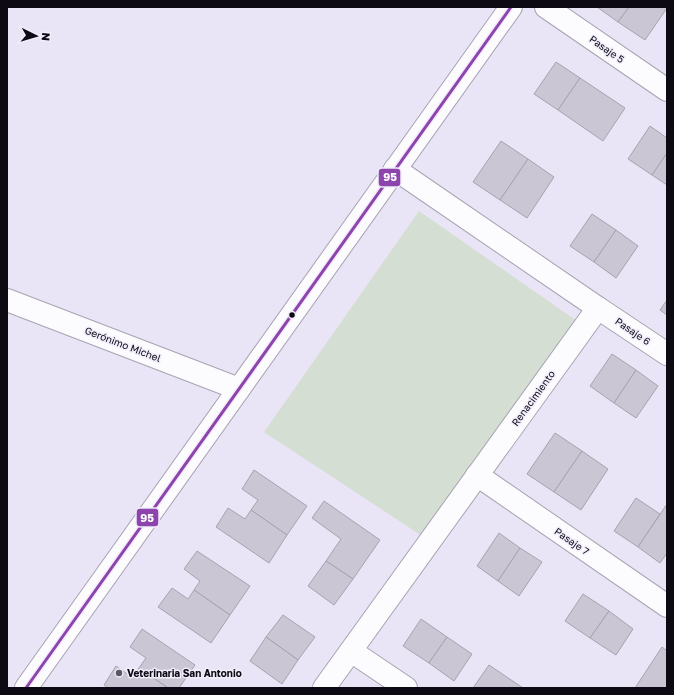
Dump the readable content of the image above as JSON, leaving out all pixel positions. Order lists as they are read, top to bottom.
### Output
{
  "streets": {
    "street": [
      "Pasaje 5",
      "Pasaje 6",
      "Gerónimo Michel",
      "Renacimiento",
      "Pasaje 7"
    ]
  },
  "crossings": [
    ["Pasaje 6", "Renacimiento"],
    ["Renacimiento", "Pasaje 7"]
  ],
  "places": ["Veterinaria San Antonio"],
  "lines": ["transit line 95"],
  "north": "right"
}
